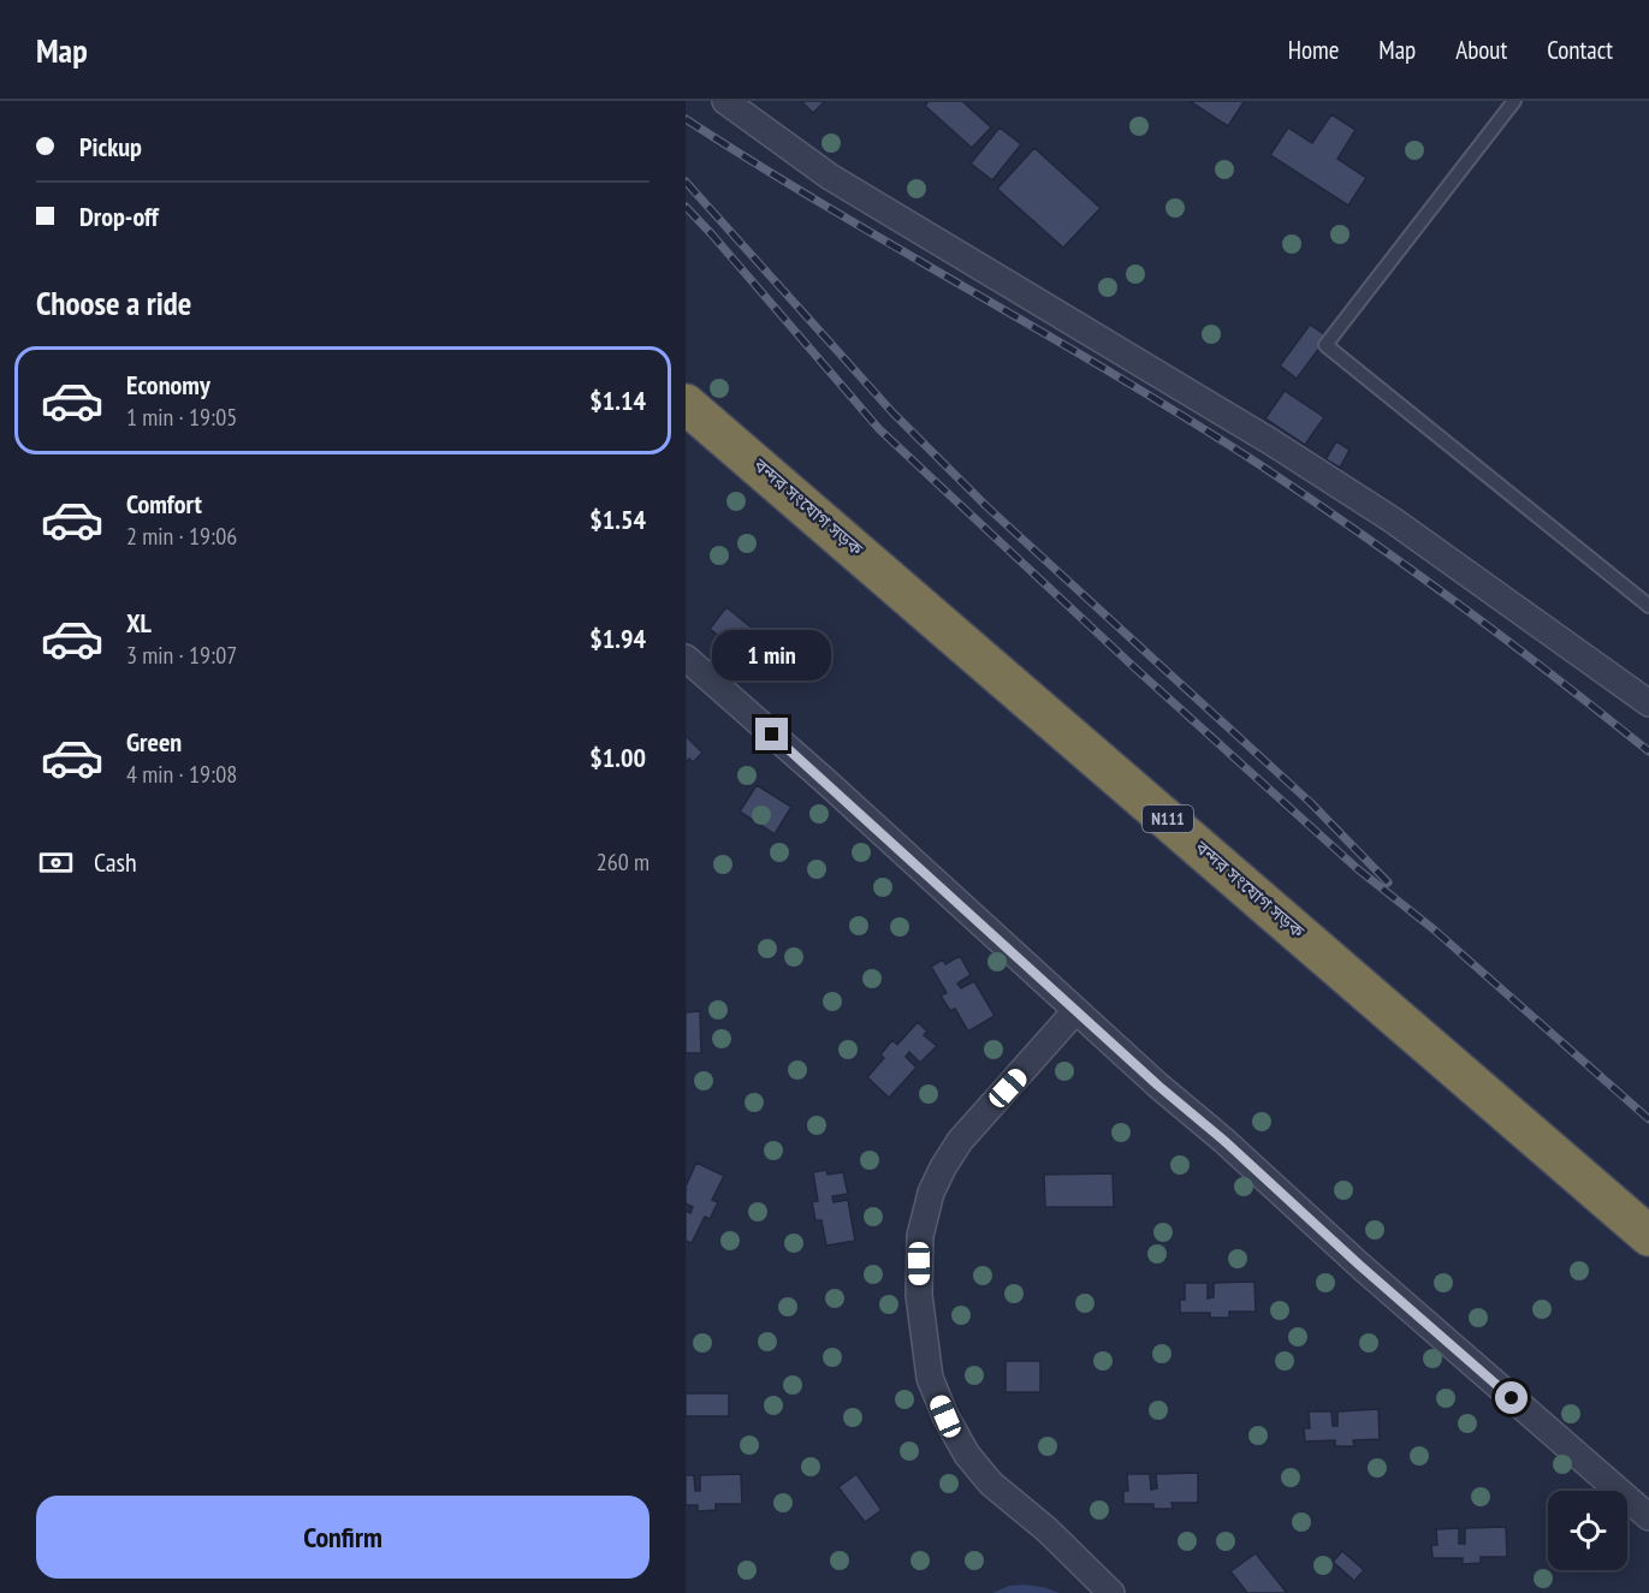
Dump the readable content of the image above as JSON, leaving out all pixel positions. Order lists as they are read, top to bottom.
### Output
{
  "streets": {
    "highway": ["বন্দর সংযোগ সড়ক", "N111"]
  },
  "page": {
    "header": "Map",
    "nav": [
      "Home",
      "Map",
      "About",
      "Contact"
    ],
    "banner": ["Pickup", "Drop-off"],
    "heading": "Choose a ride",
    "list": [
      {
        "name": "Economy",
        "note": "1 min · 19:05",
        "value": "$1.14"
      },
      {
        "name": "Comfort",
        "note": "2 min · 19:06",
        "value": "$1.54"
      },
      {
        "name": "XL",
        "note": "3 min · 19:07",
        "value": "$1.94"
      },
      {
        "name": "Green",
        "note": "4 min · 19:08",
        "value": "$1.00"
      }
    ],
    "bubble": "1 min",
    "pay": ["Cash", "260 m"],
    "buttons": "Confirm"
  }
}
